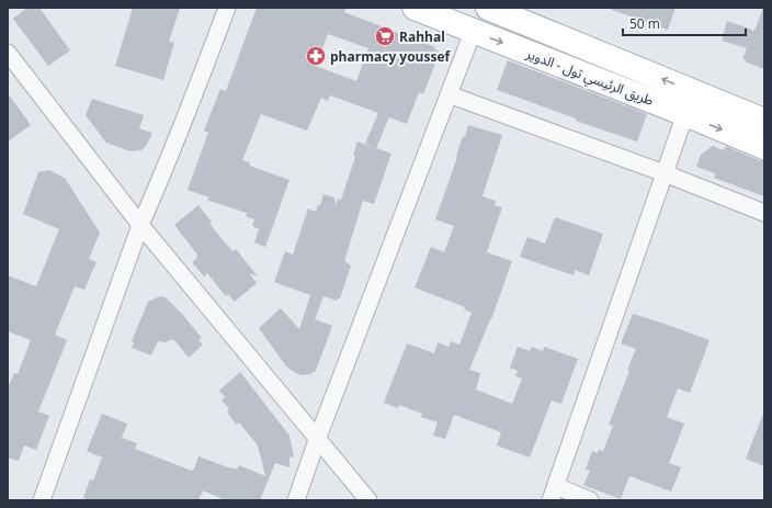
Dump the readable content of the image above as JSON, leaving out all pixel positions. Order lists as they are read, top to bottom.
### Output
{
  "streets": {
    "main road": ["طريق الرئيسي تول - الدوير"]
  },
  "places": {
    "supermarket": ["Rahhal"],
    "pharmacy": ["pharmacy youssef"]
  },
  "scale_bar": "50 m"
}
